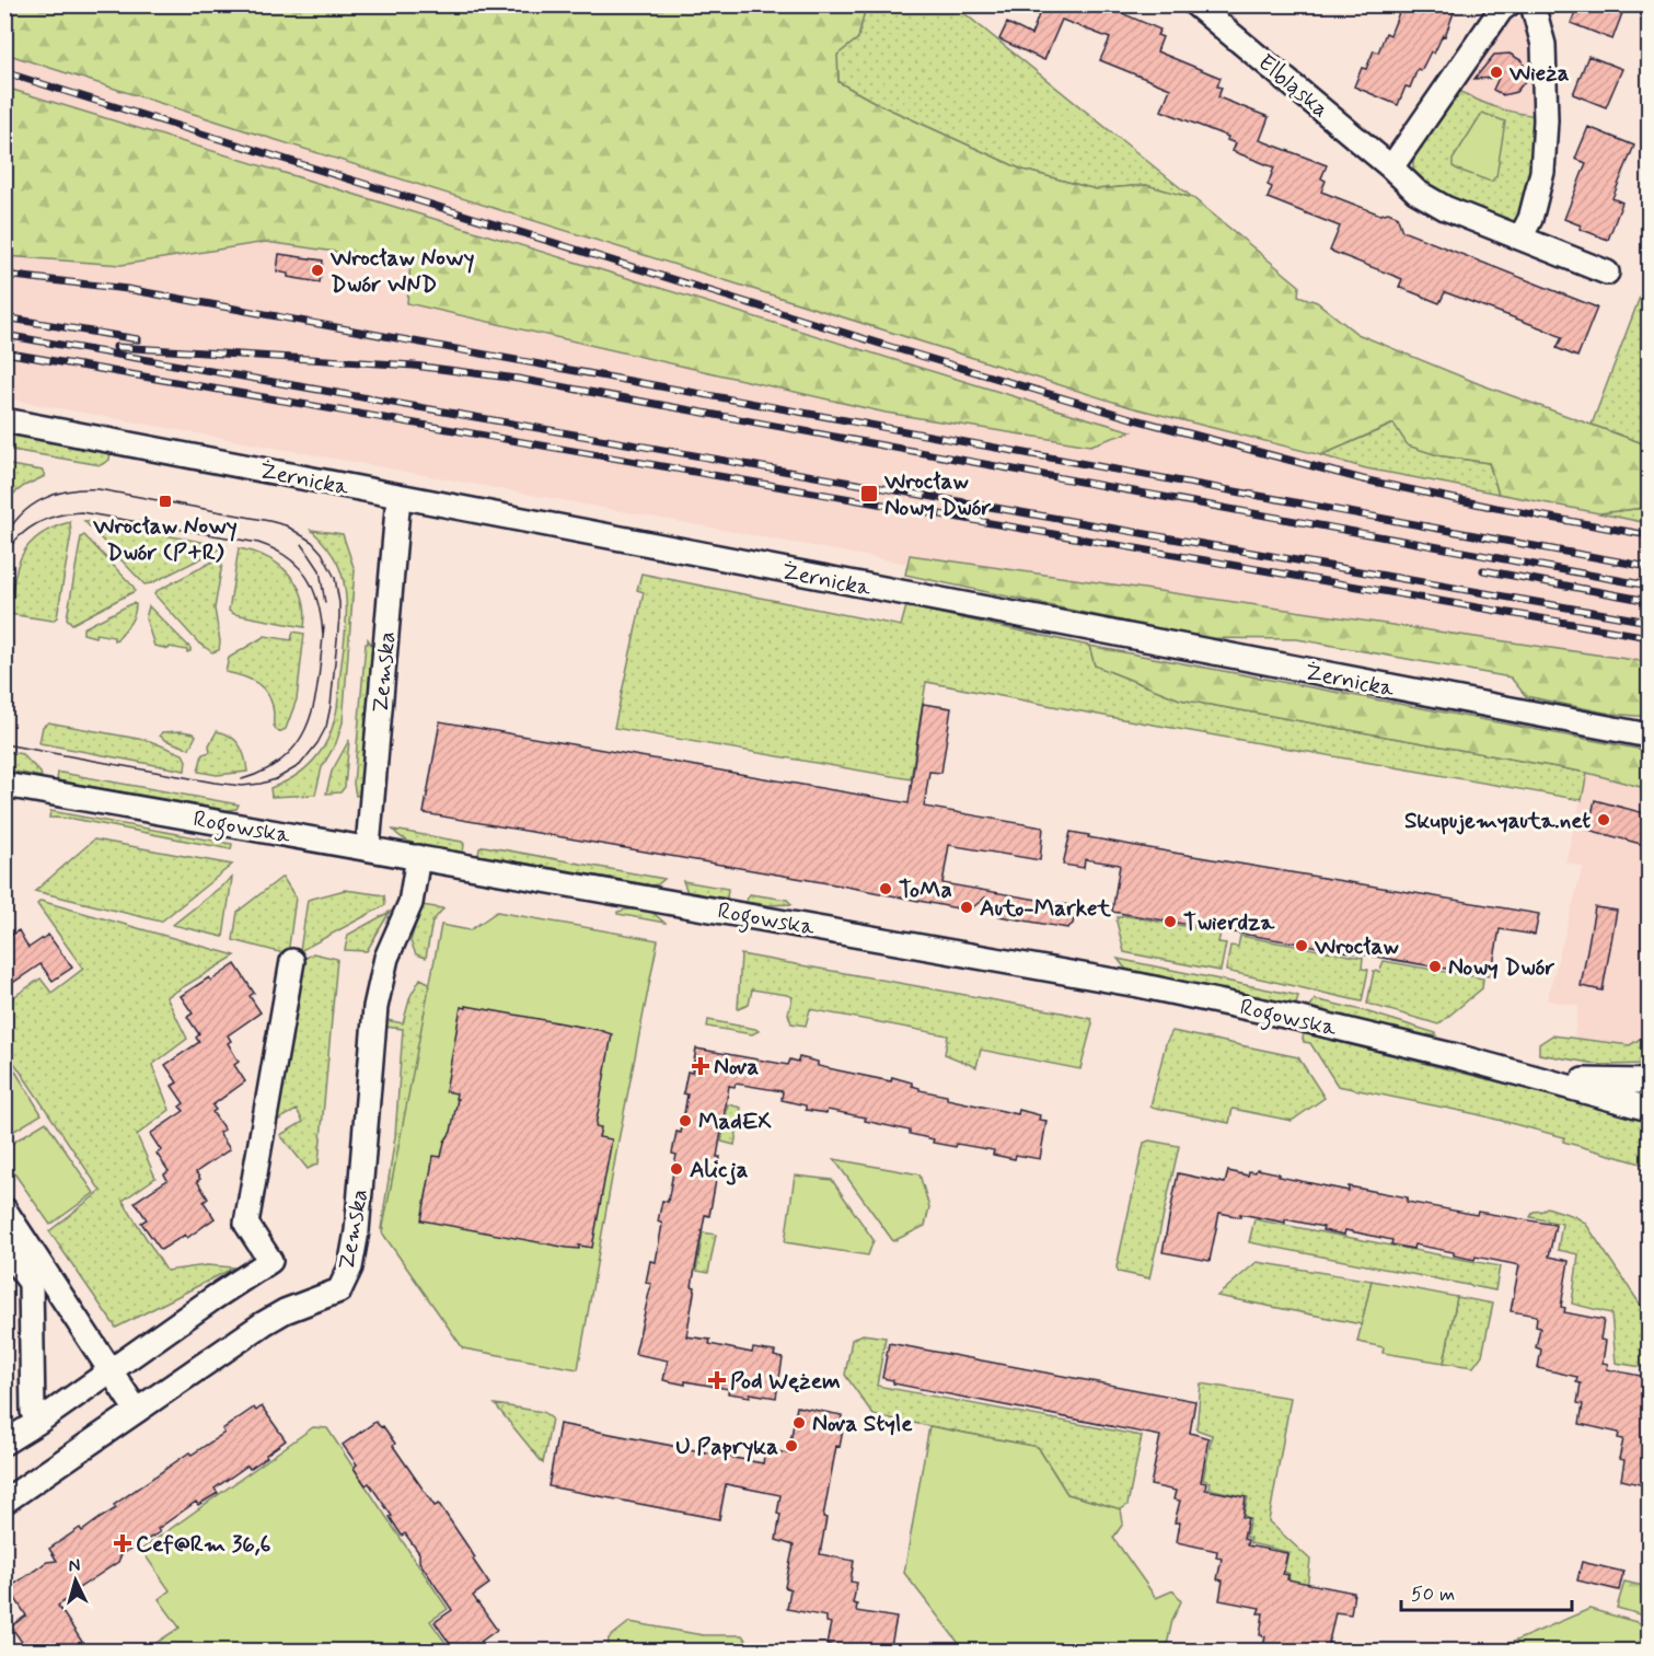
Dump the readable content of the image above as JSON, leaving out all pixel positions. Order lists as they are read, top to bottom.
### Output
{
  "streets": {
    "street": [
      "Elbląska",
      "Żernicka",
      "Zemska",
      "Rogowska"
    ]
  },
  "crossings": [
    ["Żernicka", "Zemska"],
    ["Zemska", "Rogowska"]
  ],
  "places": {
    "other": [
      "Wieża",
      "Wrocław Nowy Dwór WND",
      "Skupujemyauta.net",
      "ToMa",
      "Auto-Market",
      "Twierdza",
      "Wrocław",
      "Nowy Dwór",
      "MadEX",
      "Alicja",
      "Nova Style",
      "U Papryka"
    ],
    "transit": ["Wrocław Nowy Dwór", "Wrocław Nowy Dwór (P+R)"],
    "health": ["Nova", "Pod Wężem", "Cef@Rm 36,6"]
  },
  "scale_bar": "50 m",
  "north": "top"
}
